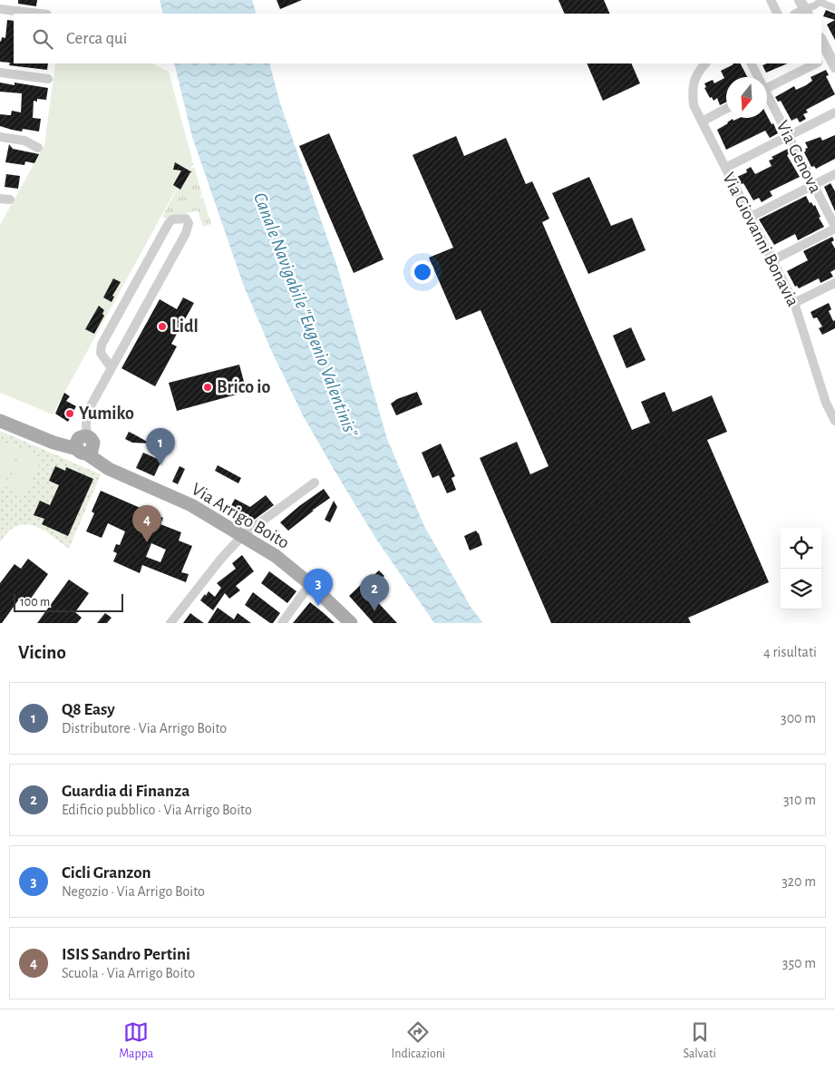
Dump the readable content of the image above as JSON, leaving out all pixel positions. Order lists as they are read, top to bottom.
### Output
{
  "streets": {
    "main road": ["Via Arrigo Boito"],
    "street": ["Via Genova", "Via Giovanni Bonavia"]
  },
  "water": ["Canale Navigabile \"Eugenio Valentinis\""],
  "places": ["Lidl", "Brico io", "Yumiko"],
  "scale_bar": "100 m",
  "north": "bottom",
  "page": {
    "search": "Cerca qui",
    "pins": [
      "1",
      "4",
      "3",
      "2"
    ],
    "scale": "100 m",
    "heading": ["Vicino", "4 risultati"],
    "list": [
      {
        "mark": "1",
        "name": "Q8 Easy",
        "note": "Distributore · Via Arrigo Boito",
        "value": "300 m"
      },
      {
        "mark": "2",
        "name": "Guardia di Finanza",
        "note": "Edificio pubblico · Via Arrigo Boito",
        "value": "310 m"
      },
      {
        "mark": "3",
        "name": "Cicli Granzon",
        "note": "Negozio · Via Arrigo Boito",
        "value": "320 m"
      },
      {
        "mark": "4",
        "name": "ISIS Sandro Pertini",
        "note": "Scuola · Via Arrigo Boito",
        "value": "350 m"
      }
    ],
    "nav": ["Mappa", "Indicazioni", "Salvati"]
  }
}
